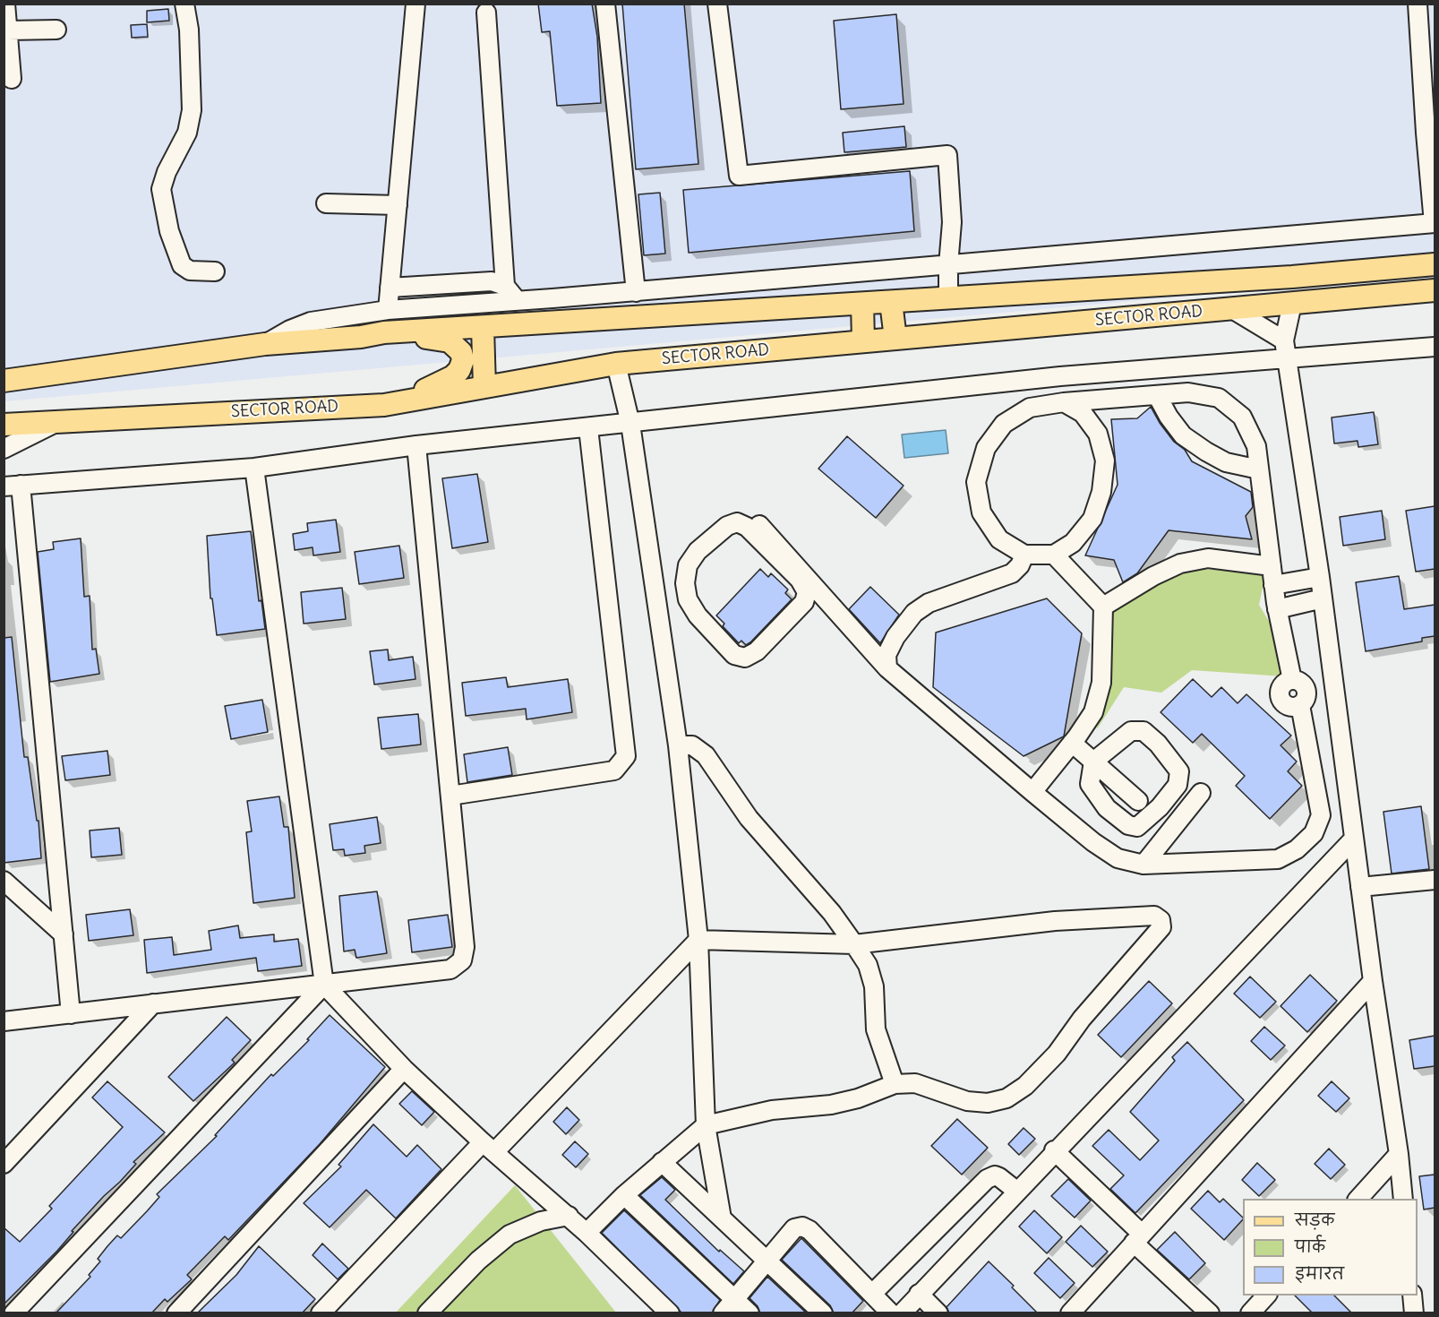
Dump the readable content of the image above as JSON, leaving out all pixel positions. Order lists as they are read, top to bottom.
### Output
{
  "streets": {
    "main road": ["SECTOR ROAD"]
  },
  "legend": ["सड़क", "पार्क", "इमारत"]
}
